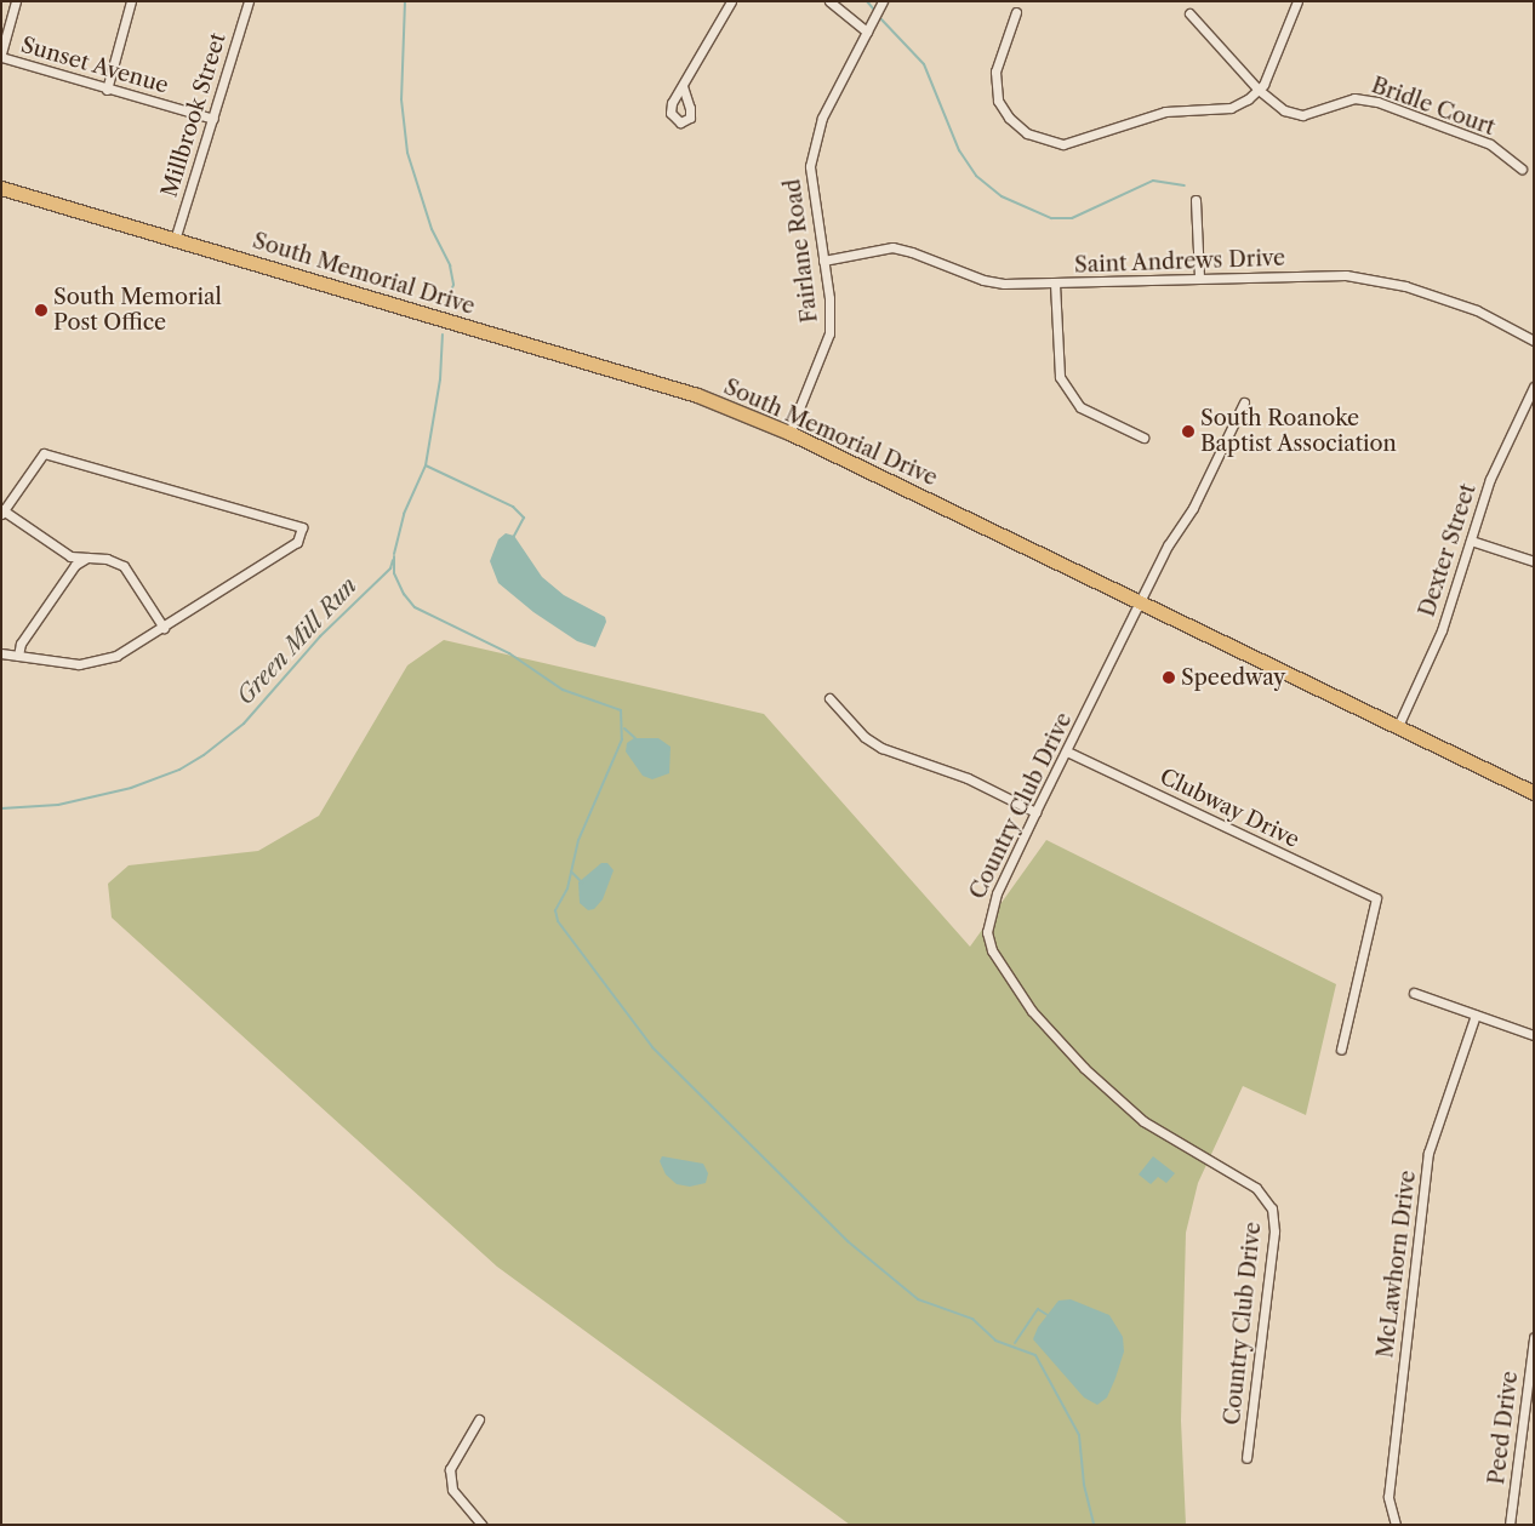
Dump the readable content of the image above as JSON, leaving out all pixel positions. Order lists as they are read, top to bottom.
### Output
{
  "streets": {
    "main road": ["South Memorial Drive"],
    "street": [
      "Sunset Avenue",
      "Bridle Court",
      "Millbrook Street",
      "Fairlane Road",
      "Saint Andrews Drive",
      "Dexter Street",
      "Country Club Drive",
      "Clubway Drive",
      "McLawhorn Drive",
      "Peed Drive"
    ]
  },
  "crossings": [
    ["Sunset Avenue", "Millbrook Street"],
    ["Millbrook Street", "South Memorial Drive"],
    ["Fairlane Road", "Saint Andrews Drive"],
    ["Fairlane Road", "South Memorial Drive"],
    ["South Memorial Drive", "Dexter Street"],
    ["South Memorial Drive", "Country Club Drive"],
    ["Country Club Drive", "Clubway Drive"]
  ],
  "water": ["Green Mill Run"],
  "places": ["South Memorial Post Office", "South Roanoke Baptist Association", "Speedway"]
}
